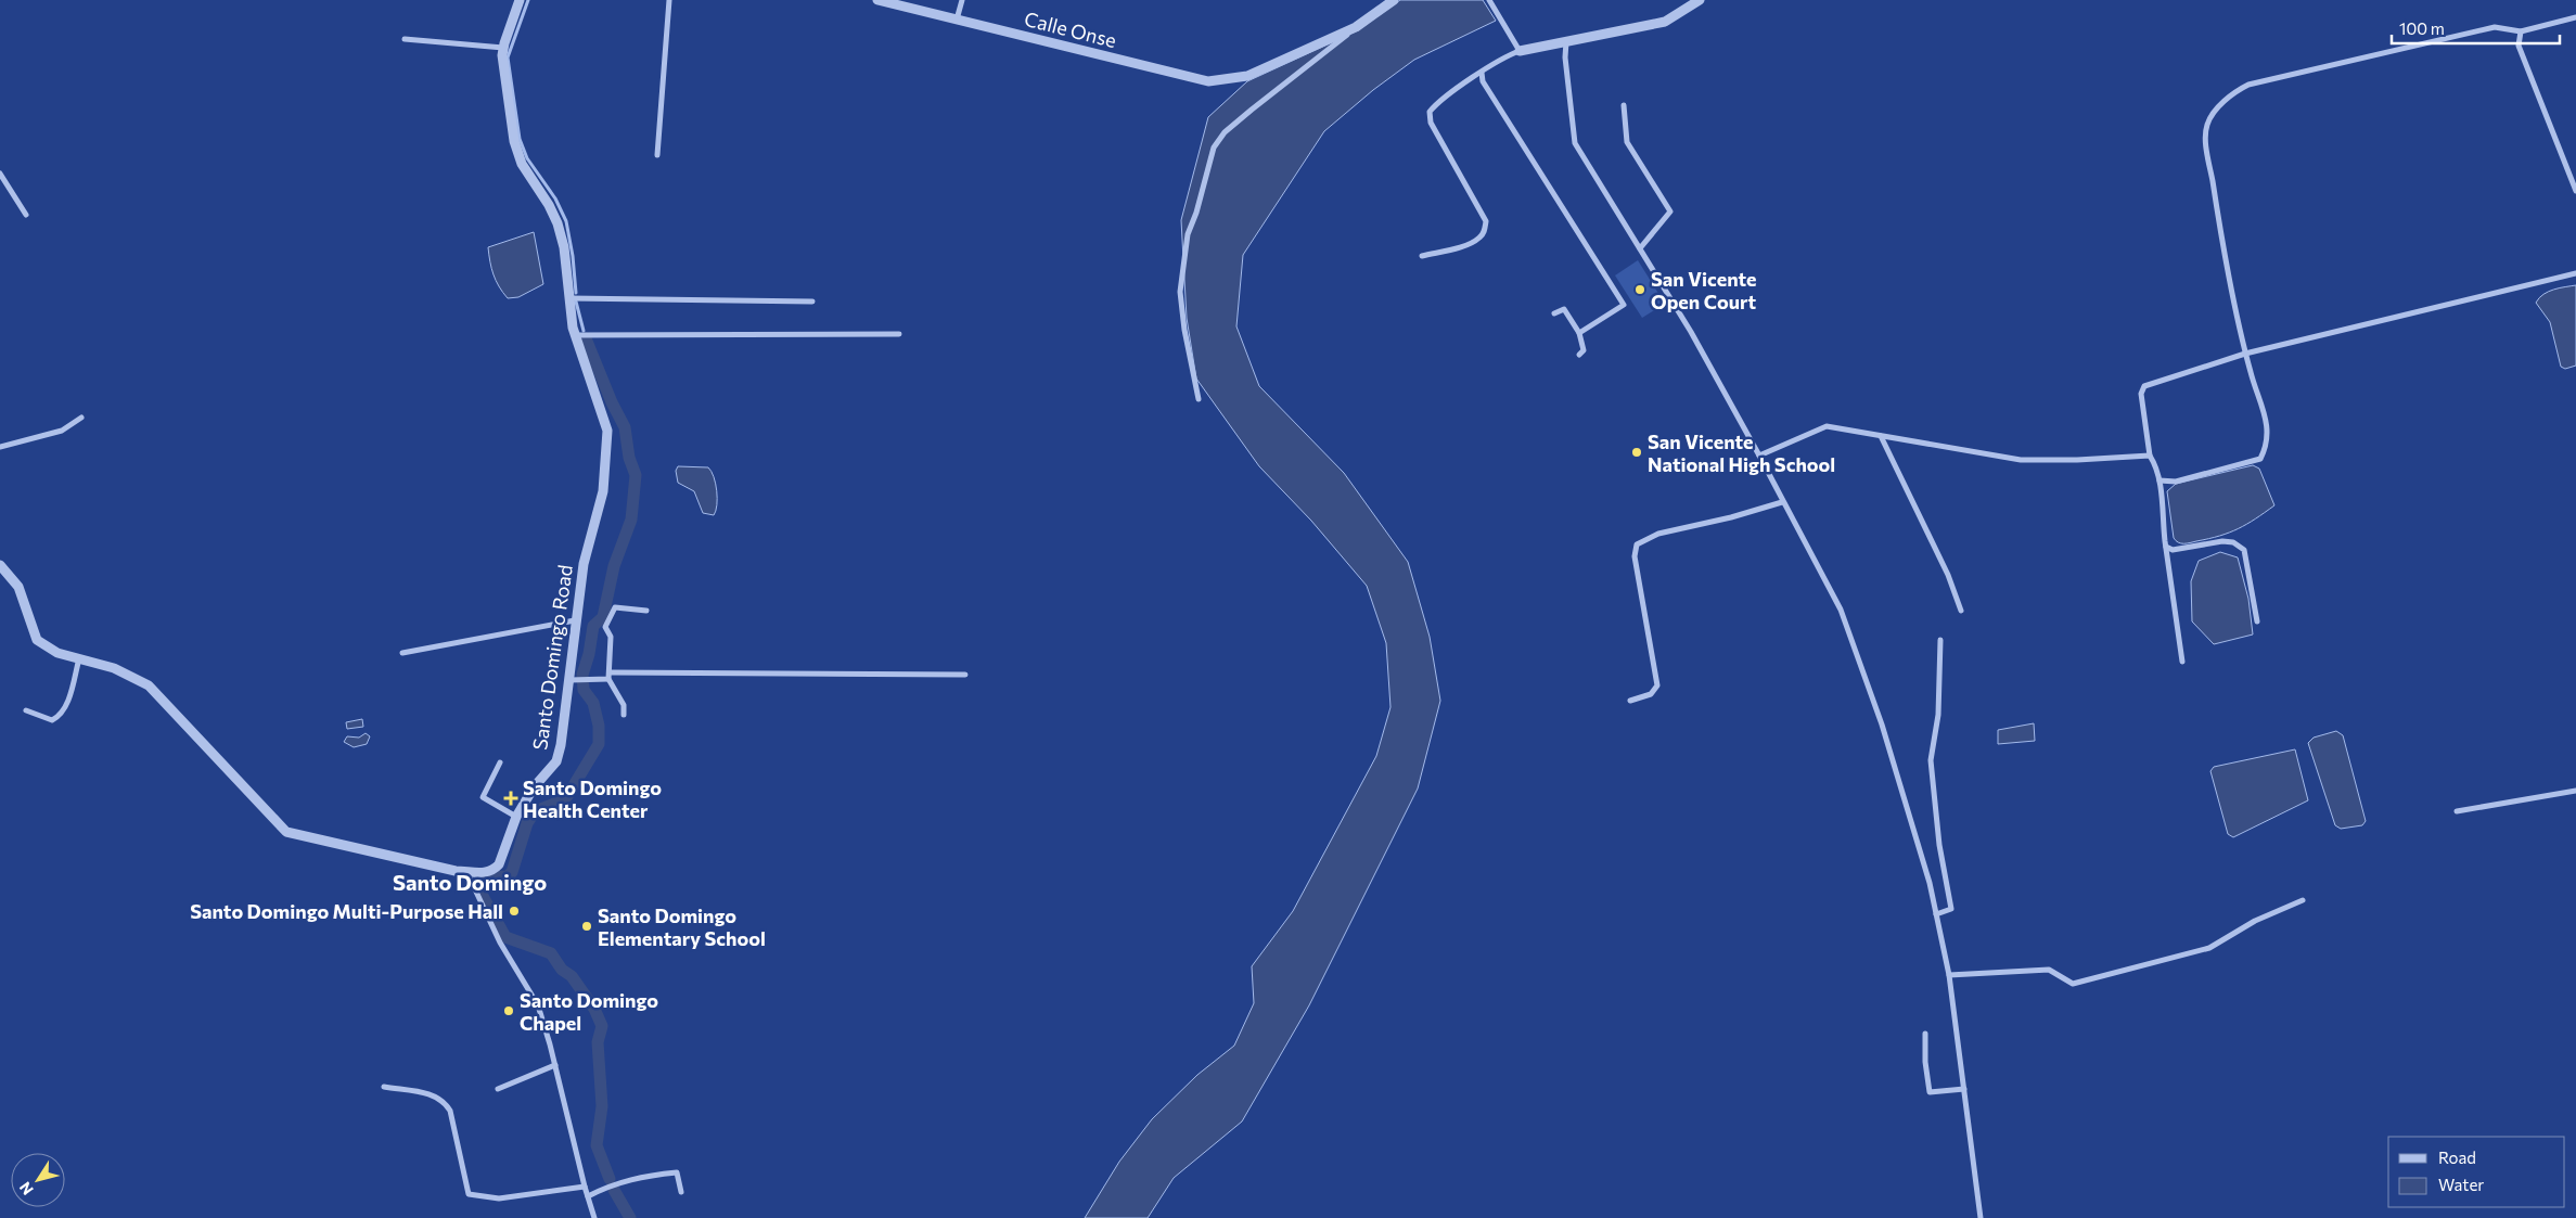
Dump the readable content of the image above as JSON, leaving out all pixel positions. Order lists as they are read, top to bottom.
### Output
{
  "streets": {
    "street": ["Calle Onse", "Santo Domingo Road"]
  },
  "districts": ["Santo Domingo"],
  "places": {
    "other": [
      "San Vicente Open Court",
      "San Vicente National High School",
      "Santo Domingo Multi-Purpose Hall",
      "Santo Domingo Elementary School",
      "Santo Domingo Chapel"
    ],
    "health": ["Santo Domingo Health Center"]
  },
  "legend": ["Road", "Water"],
  "scale_bar": "100 m",
  "north": "bottom left"
}
